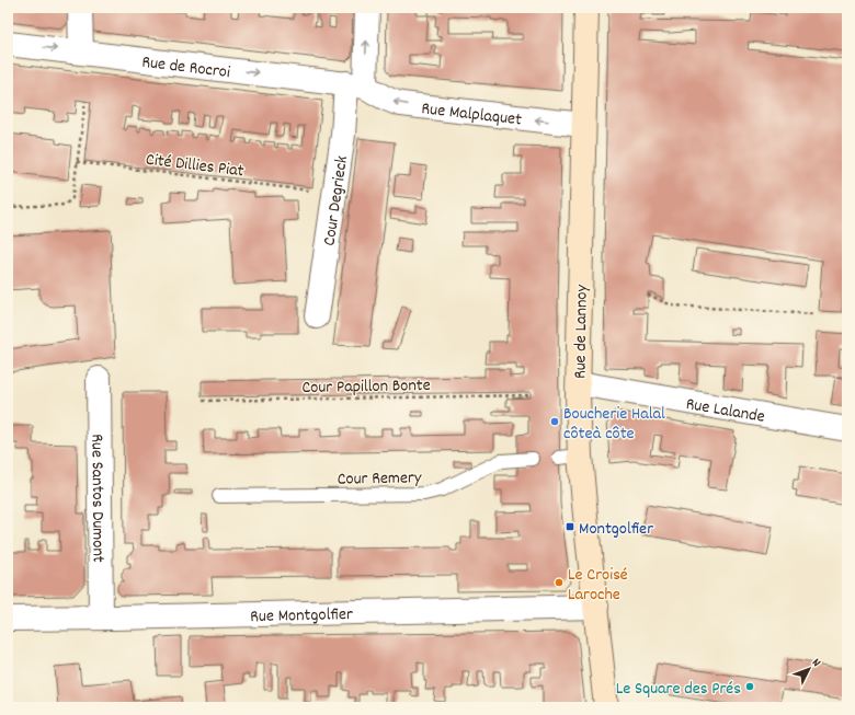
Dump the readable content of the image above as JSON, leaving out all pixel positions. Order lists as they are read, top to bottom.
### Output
{
  "streets": {
    "main road": ["Rue de Lannoy"],
    "street": [
      "Rue de Rocroi",
      "Rue Malplaquet",
      "Cour Degrieck",
      "Rue Lalande",
      "Rue Santos Dumont",
      "Rue Montgolfier"
    ],
    "lane": ["Cour Remery"],
    "path": ["Cité Dillies Piat", "Cour Papillon Bonte"]
  },
  "crossings": [
    ["Rue de Rocroi", "Rue Malplaquet"],
    ["Rue de Rocroi", "Cour Degrieck"],
    ["Rue Malplaquet", "Cour Degrieck"],
    ["Rue Malplaquet", "Rue de Lannoy"],
    ["Rue de Lannoy", "Rue Lalande"],
    ["Rue de Lannoy", "Rue Montgolfier"],
    ["Rue Santos Dumont", "Rue Montgolfier"]
  ],
  "one_way": ["Rue de Rocroi", "Rue Malplaquet"],
  "places": {
    "other": ["Boucherie Halal côteà côte", "Le Croisé Laroche", "Le Square des Prés"],
    "transit": ["Montgolfier"]
  },
  "north": "top right"
}
